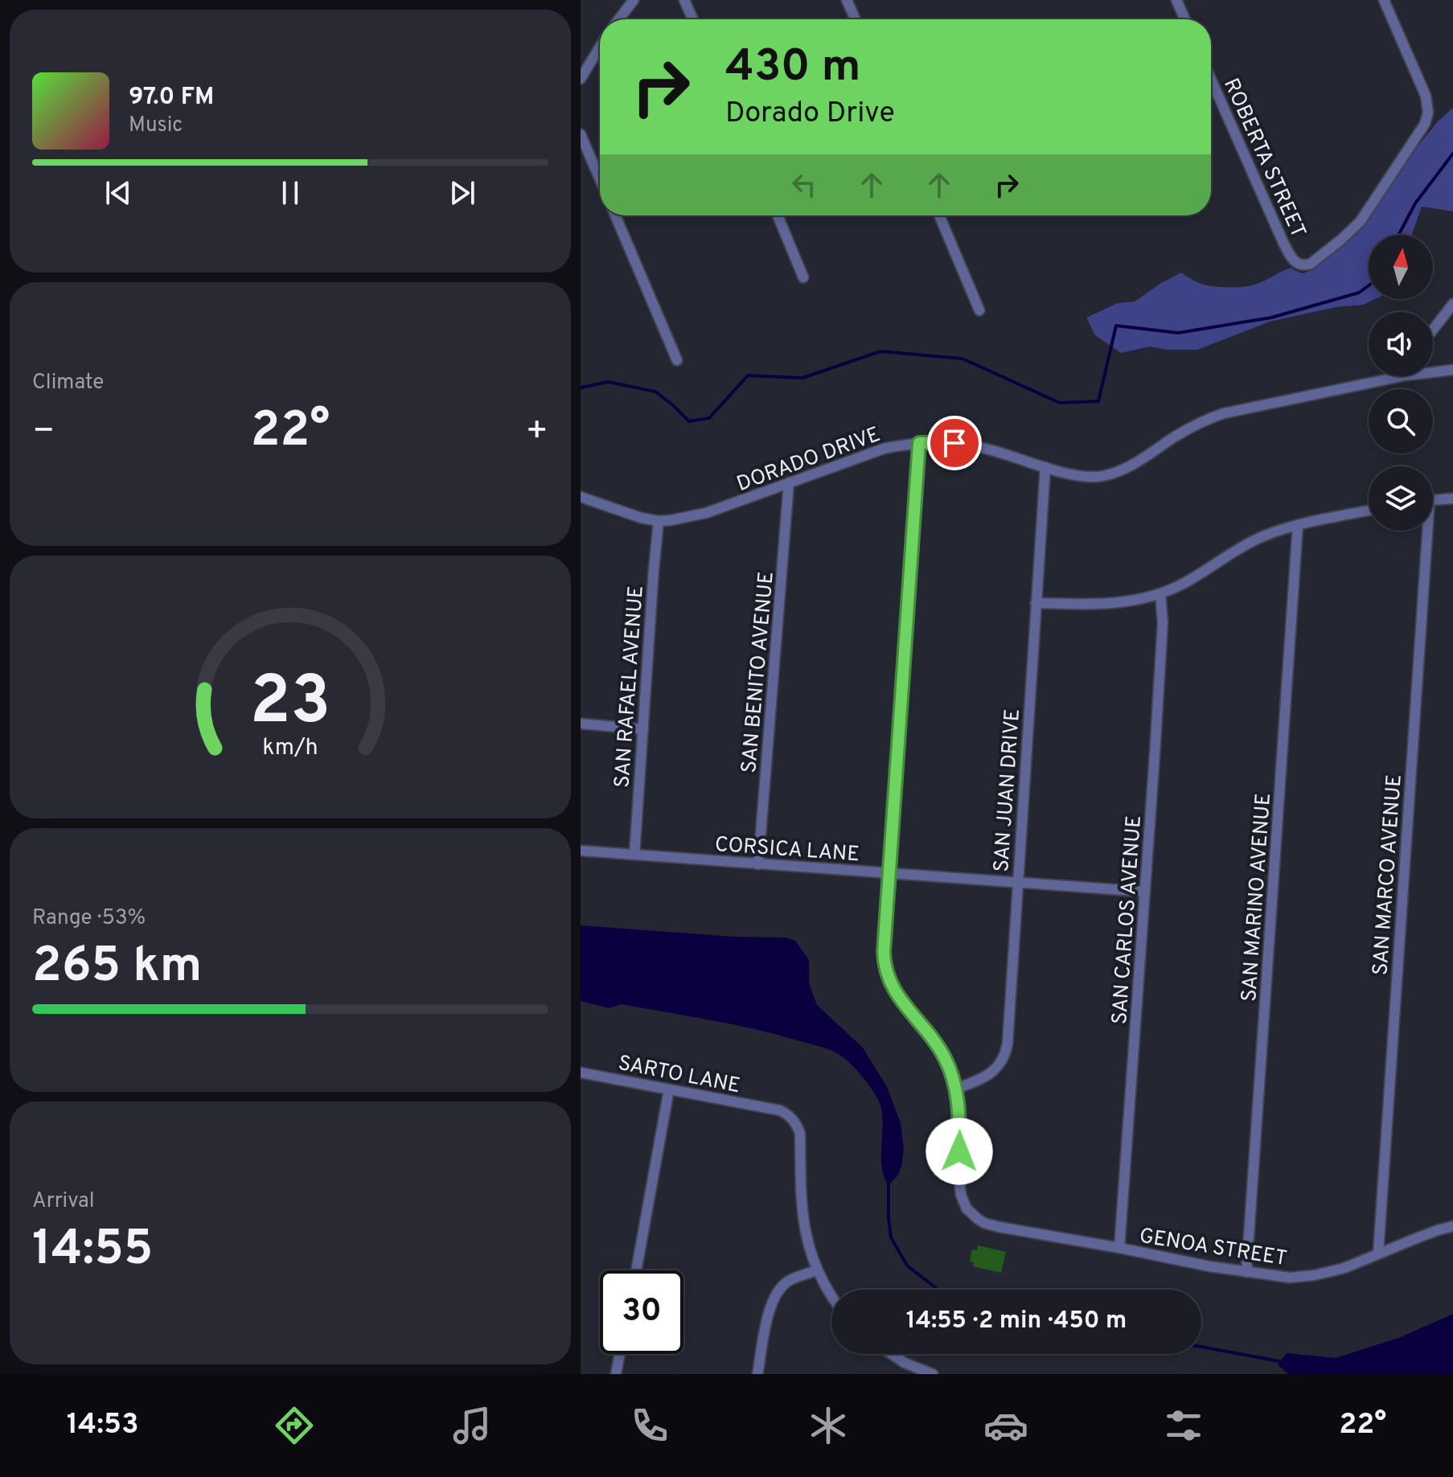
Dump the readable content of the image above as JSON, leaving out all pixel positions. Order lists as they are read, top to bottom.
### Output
{
  "streets": {
    "street": [
      "ROBERTA STREET",
      "DORADO DRIVE",
      "SAN BENITO AVENUE",
      "SAN RAFAEL AVENUE",
      "SAN JUAN DRIVE",
      "CORSICA LANE",
      "SAN MARCO AVENUE",
      "SAN MARINO AVENUE",
      "SAN CARLOS AVENUE",
      "SARTO LANE",
      "GENOA STREET"
    ]
  },
  "crossings": [
    ["DORADO DRIVE", "SAN BENITO AVENUE"],
    ["DORADO DRIVE", "SAN RAFAEL AVENUE"],
    ["DORADO DRIVE", "SAN JUAN DRIVE"],
    ["SAN BENITO AVENUE", "CORSICA LANE"],
    ["SAN RAFAEL AVENUE", "CORSICA LANE"],
    ["SAN JUAN DRIVE", "CORSICA LANE"],
    ["SAN JUAN DRIVE", "GENOA STREET"],
    ["CORSICA LANE", "SAN CARLOS AVENUE"],
    ["SAN MARCO AVENUE", "GENOA STREET"],
    ["SAN MARINO AVENUE", "GENOA STREET"],
    ["SAN CARLOS AVENUE", "GENOA STREET"]
  ],
  "north": "top",
  "page": {
    "turn": ["430 m", "Dorado Drive"],
    "song": ["97.0 FM", "Music"],
    "tile": [
      "Climate",
      ["Range · 53%", "265 km"],
      ["Arrival", "14:55"]
    ],
    "heat": ["−", "22°", "+"],
    "limit": "30",
    "trip": "14:55 · 2 min · 450 m",
    "tabs": ["14:53", "22°"],
    "gauge": ["23", "km/h"]
  }
}
